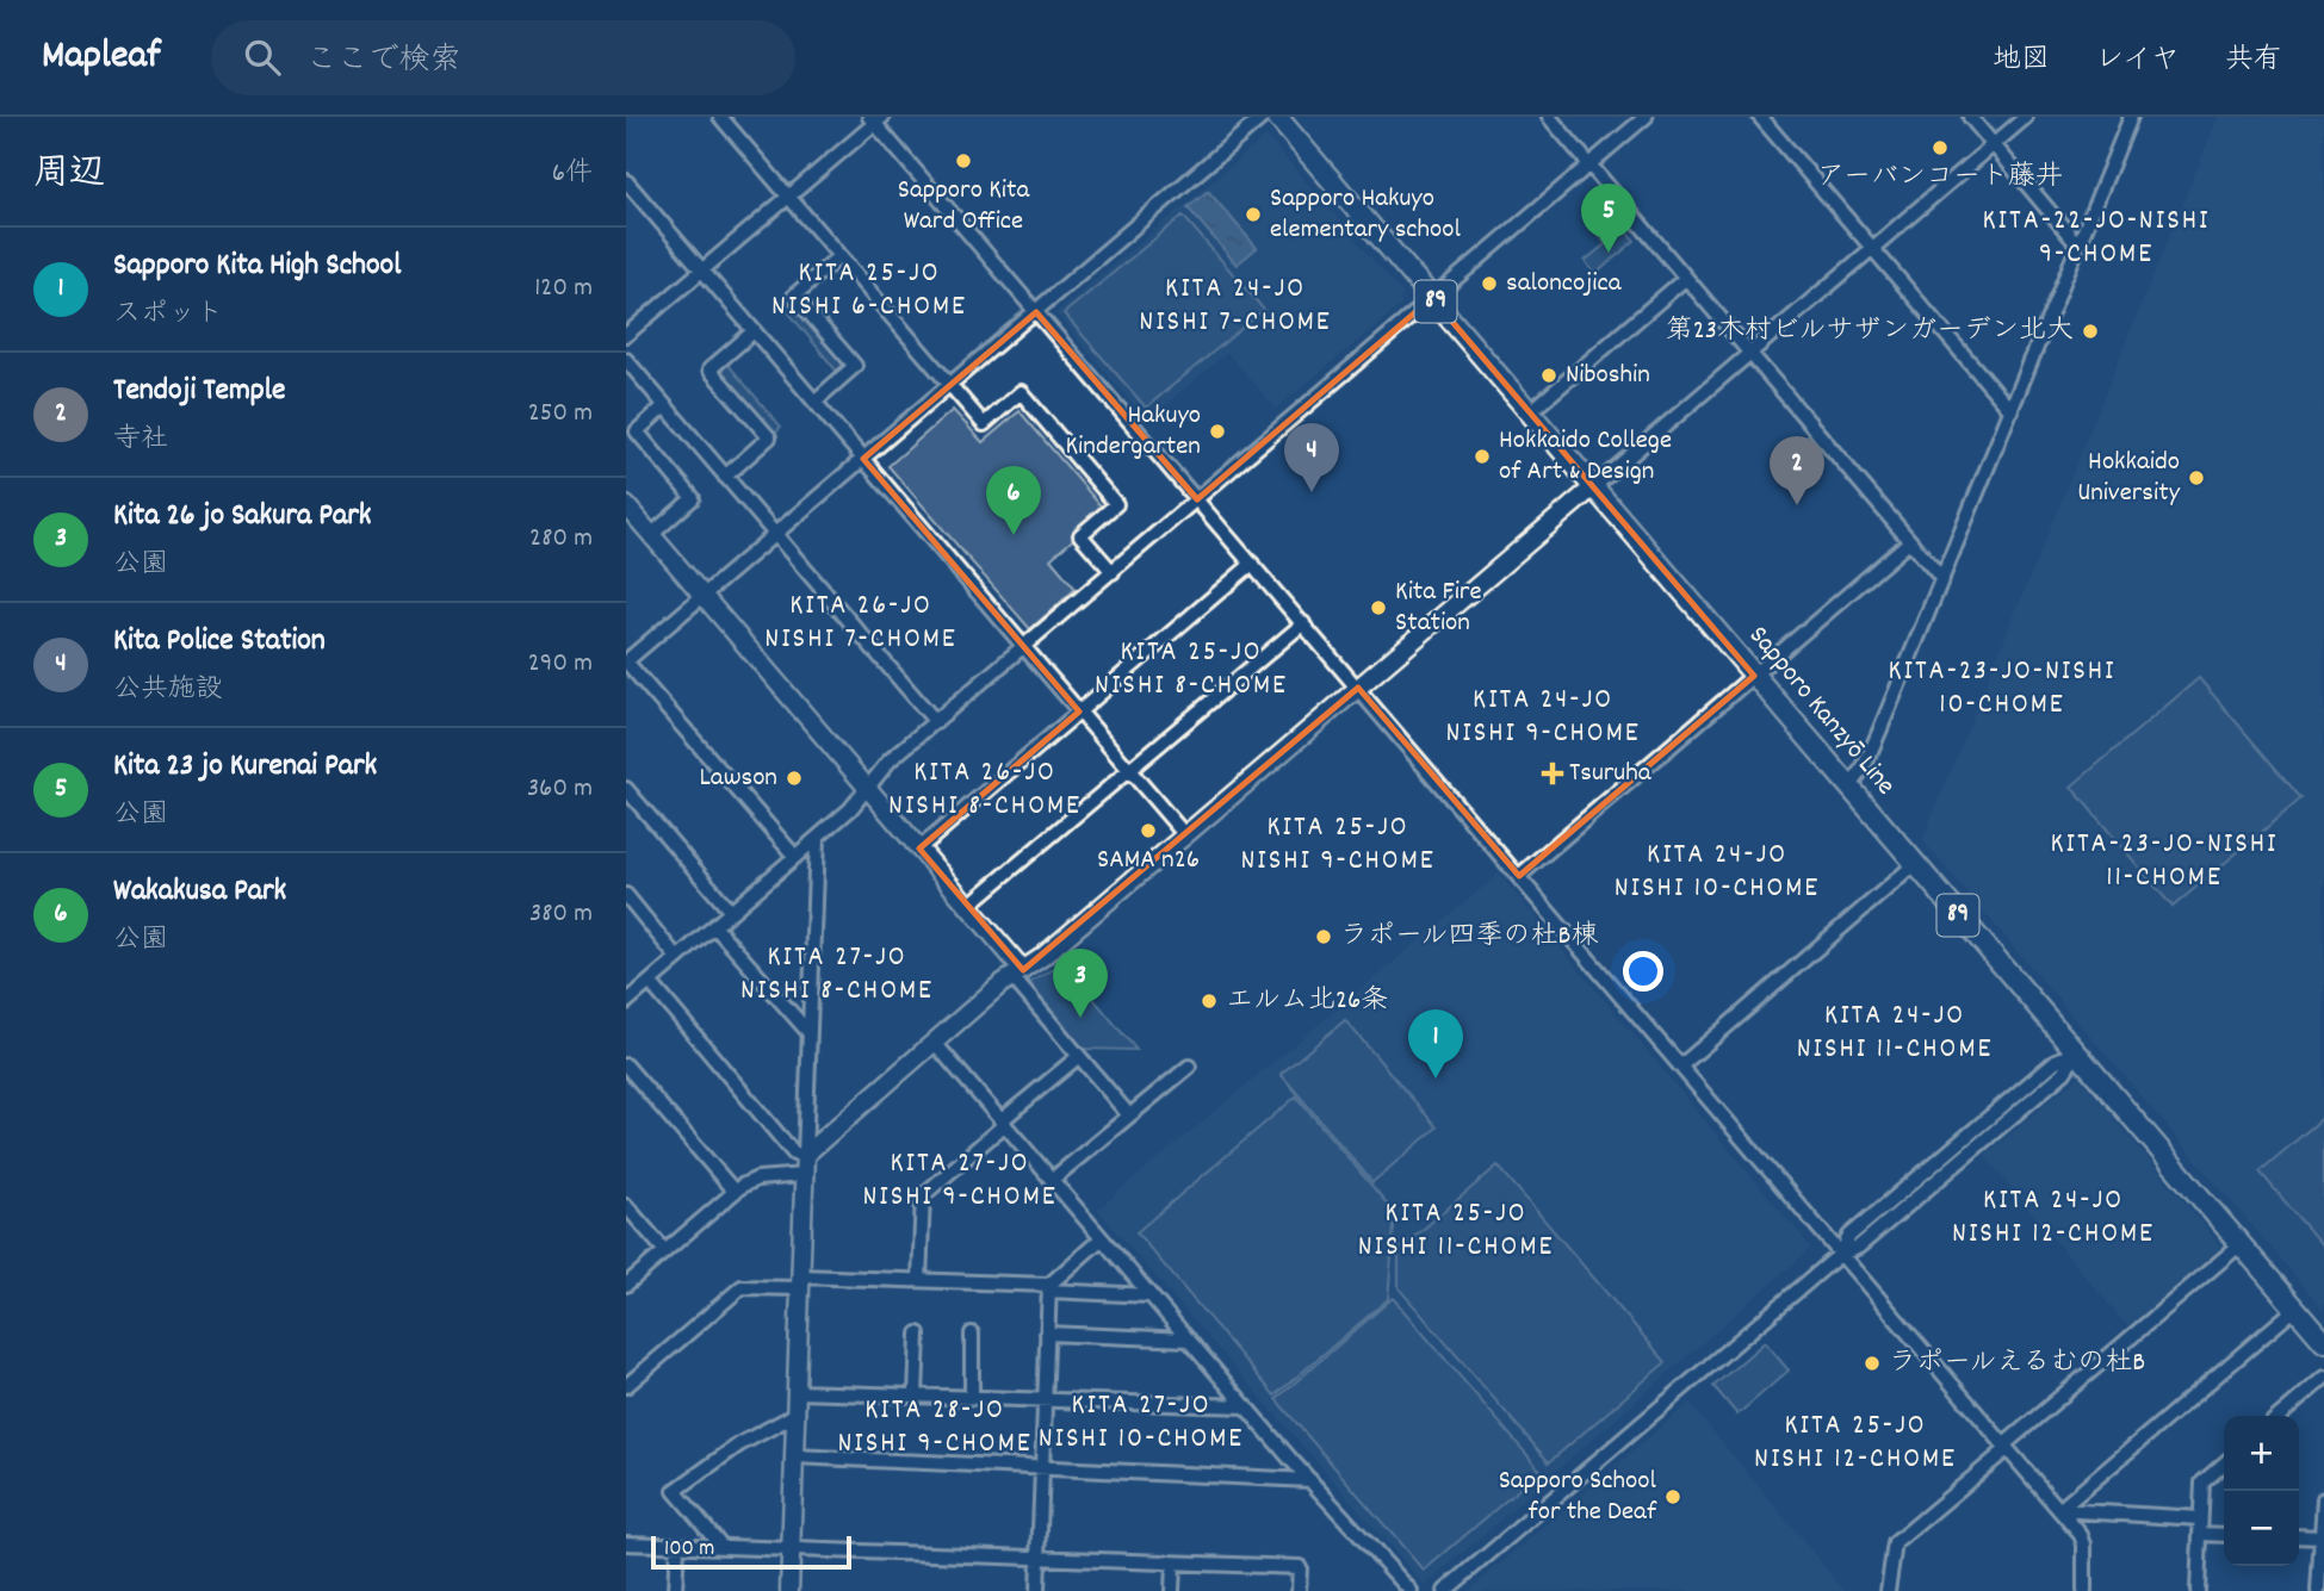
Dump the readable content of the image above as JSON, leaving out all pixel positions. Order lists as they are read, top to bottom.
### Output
{
  "streets": {
    "main road": ["89", "Sapporo Kanzyō Line"]
  },
  "districts": [
    "KITA-22-JO-NISHI 9-CHOME",
    "KITA 25-JO NISHI 6-CHOME",
    "KITA 24-JO NISHI 7-CHOME",
    "KITA 26-JO NISHI 7-CHOME",
    "KITA 25-JO NISHI 8-CHOME",
    "KITA-23-JO-NISHI 10-CHOME",
    "KITA 24-JO NISHI 9-CHOME",
    "KITA 26-JO NISHI 8-CHOME",
    "KITA 25-JO NISHI 9-CHOME",
    "KITA-23-JO-NISHI 11-CHOME",
    "KITA 24-JO NISHI 10-CHOME",
    "KITA 27-JO NISHI 8-CHOME",
    "KITA 24-JO NISHI 11-CHOME",
    "KITA 27-JO NISHI 9-CHOME",
    "KITA 24-JO NISHI 12-CHOME",
    "KITA 25-JO NISHI 11-CHOME",
    "KITA 27-JO NISHI 10-CHOME",
    "KITA 28-JO NISHI 9-CHOME",
    "KITA 25-JO NISHI 12-CHOME"
  ],
  "places": {
    "other": [
      "アーバンコート藤井",
      "Sapporo Kita Ward Office",
      "Sapporo Hakuyo elementary school",
      "saloncojica",
      "第23木村ビルサザンガーデン北大",
      "Niboshin",
      "Hakuyo Kindergarten",
      "Hokkaido College of Art & Design",
      "Hokkaido University",
      "Kita Fire Station",
      "Lawson",
      "SAMA n26",
      "ラポール四季の杜B棟",
      "エルム北26条",
      "ラポールえるむの杜B",
      "Sapporo School for the Deaf"
    ],
    "health": ["Tsuruha"]
  },
  "scale_bar": "100 m",
  "page": {
    "header": "Mapleaf",
    "search": "ここで検索",
    "nav": ["地図", "レイヤ", "共有"],
    "heading": ["周辺", "6件"],
    "pins": [
      "5",
      "4",
      "2",
      "6",
      "3",
      "1"
    ],
    "list": [
      {
        "mark": "1",
        "name": "Sapporo Kita High School",
        "note": "スポット",
        "value": "120 m"
      },
      {
        "mark": "2",
        "name": "Tendoji Temple",
        "note": "寺社",
        "value": "250 m"
      },
      {
        "mark": "3",
        "name": "Kita 26 jo Sakura Park",
        "note": "公園",
        "value": "280 m"
      },
      {
        "mark": "4",
        "name": "Kita Police Station",
        "note": "公共施設",
        "value": "290 m"
      },
      {
        "mark": "5",
        "name": "Kita 23 jo Kurenai Park",
        "note": "公園",
        "value": "360 m"
      },
      {
        "mark": "6",
        "name": "Wakakusa Park",
        "note": "公園",
        "value": "380 m"
      }
    ],
    "map_buttons": ["+", "−"],
    "scale": "100 m"
  }
}
